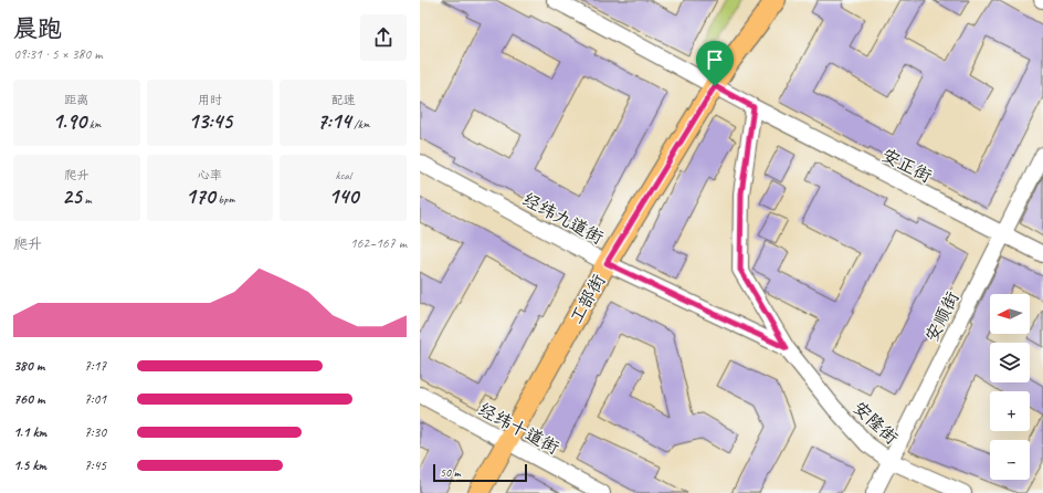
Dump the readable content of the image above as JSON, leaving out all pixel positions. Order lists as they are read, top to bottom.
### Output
{
  "streets": {
    "main road": ["工部街"],
    "street": [
      "安正街",
      "经纬九道街",
      "安顺街",
      "安隆街",
      "经纬十道街"
    ]
  },
  "crossings": [
    ["安正街", "工部街"],
    ["安正街", "安顺街"],
    ["安正街", "安隆街"],
    ["经纬九道街", "工部街"],
    ["经纬九道街", "安隆街"],
    ["工部街", "经纬十道街"],
    ["安顺街", "安隆街"]
  ],
  "scale_bar": "50 m",
  "north": "left",
  "page": {
    "heading": ["晨跑", "09:31 · 5 × 380 m"],
    "stats": [
      ["距离", "1.90 km"],
      ["用时", "13:45"],
      ["配速", "7:14 /km"],
      ["爬升", "25 m"],
      ["心率", "170 bpm"],
      ["kcal", "140"]
    ],
    "chart": ["爬升", "162–167 m"],
    "map_buttons": ["+", "−"],
    "list": [
      {
        "name": "380 m",
        "note": "7:17"
      },
      {
        "name": "760 m",
        "note": "7:01"
      },
      {
        "name": "1.1 km",
        "note": "7:30"
      },
      {
        "name": "1.5 km",
        "note": "7:45"
      }
    ],
    "scale": "50 m"
  }
}
